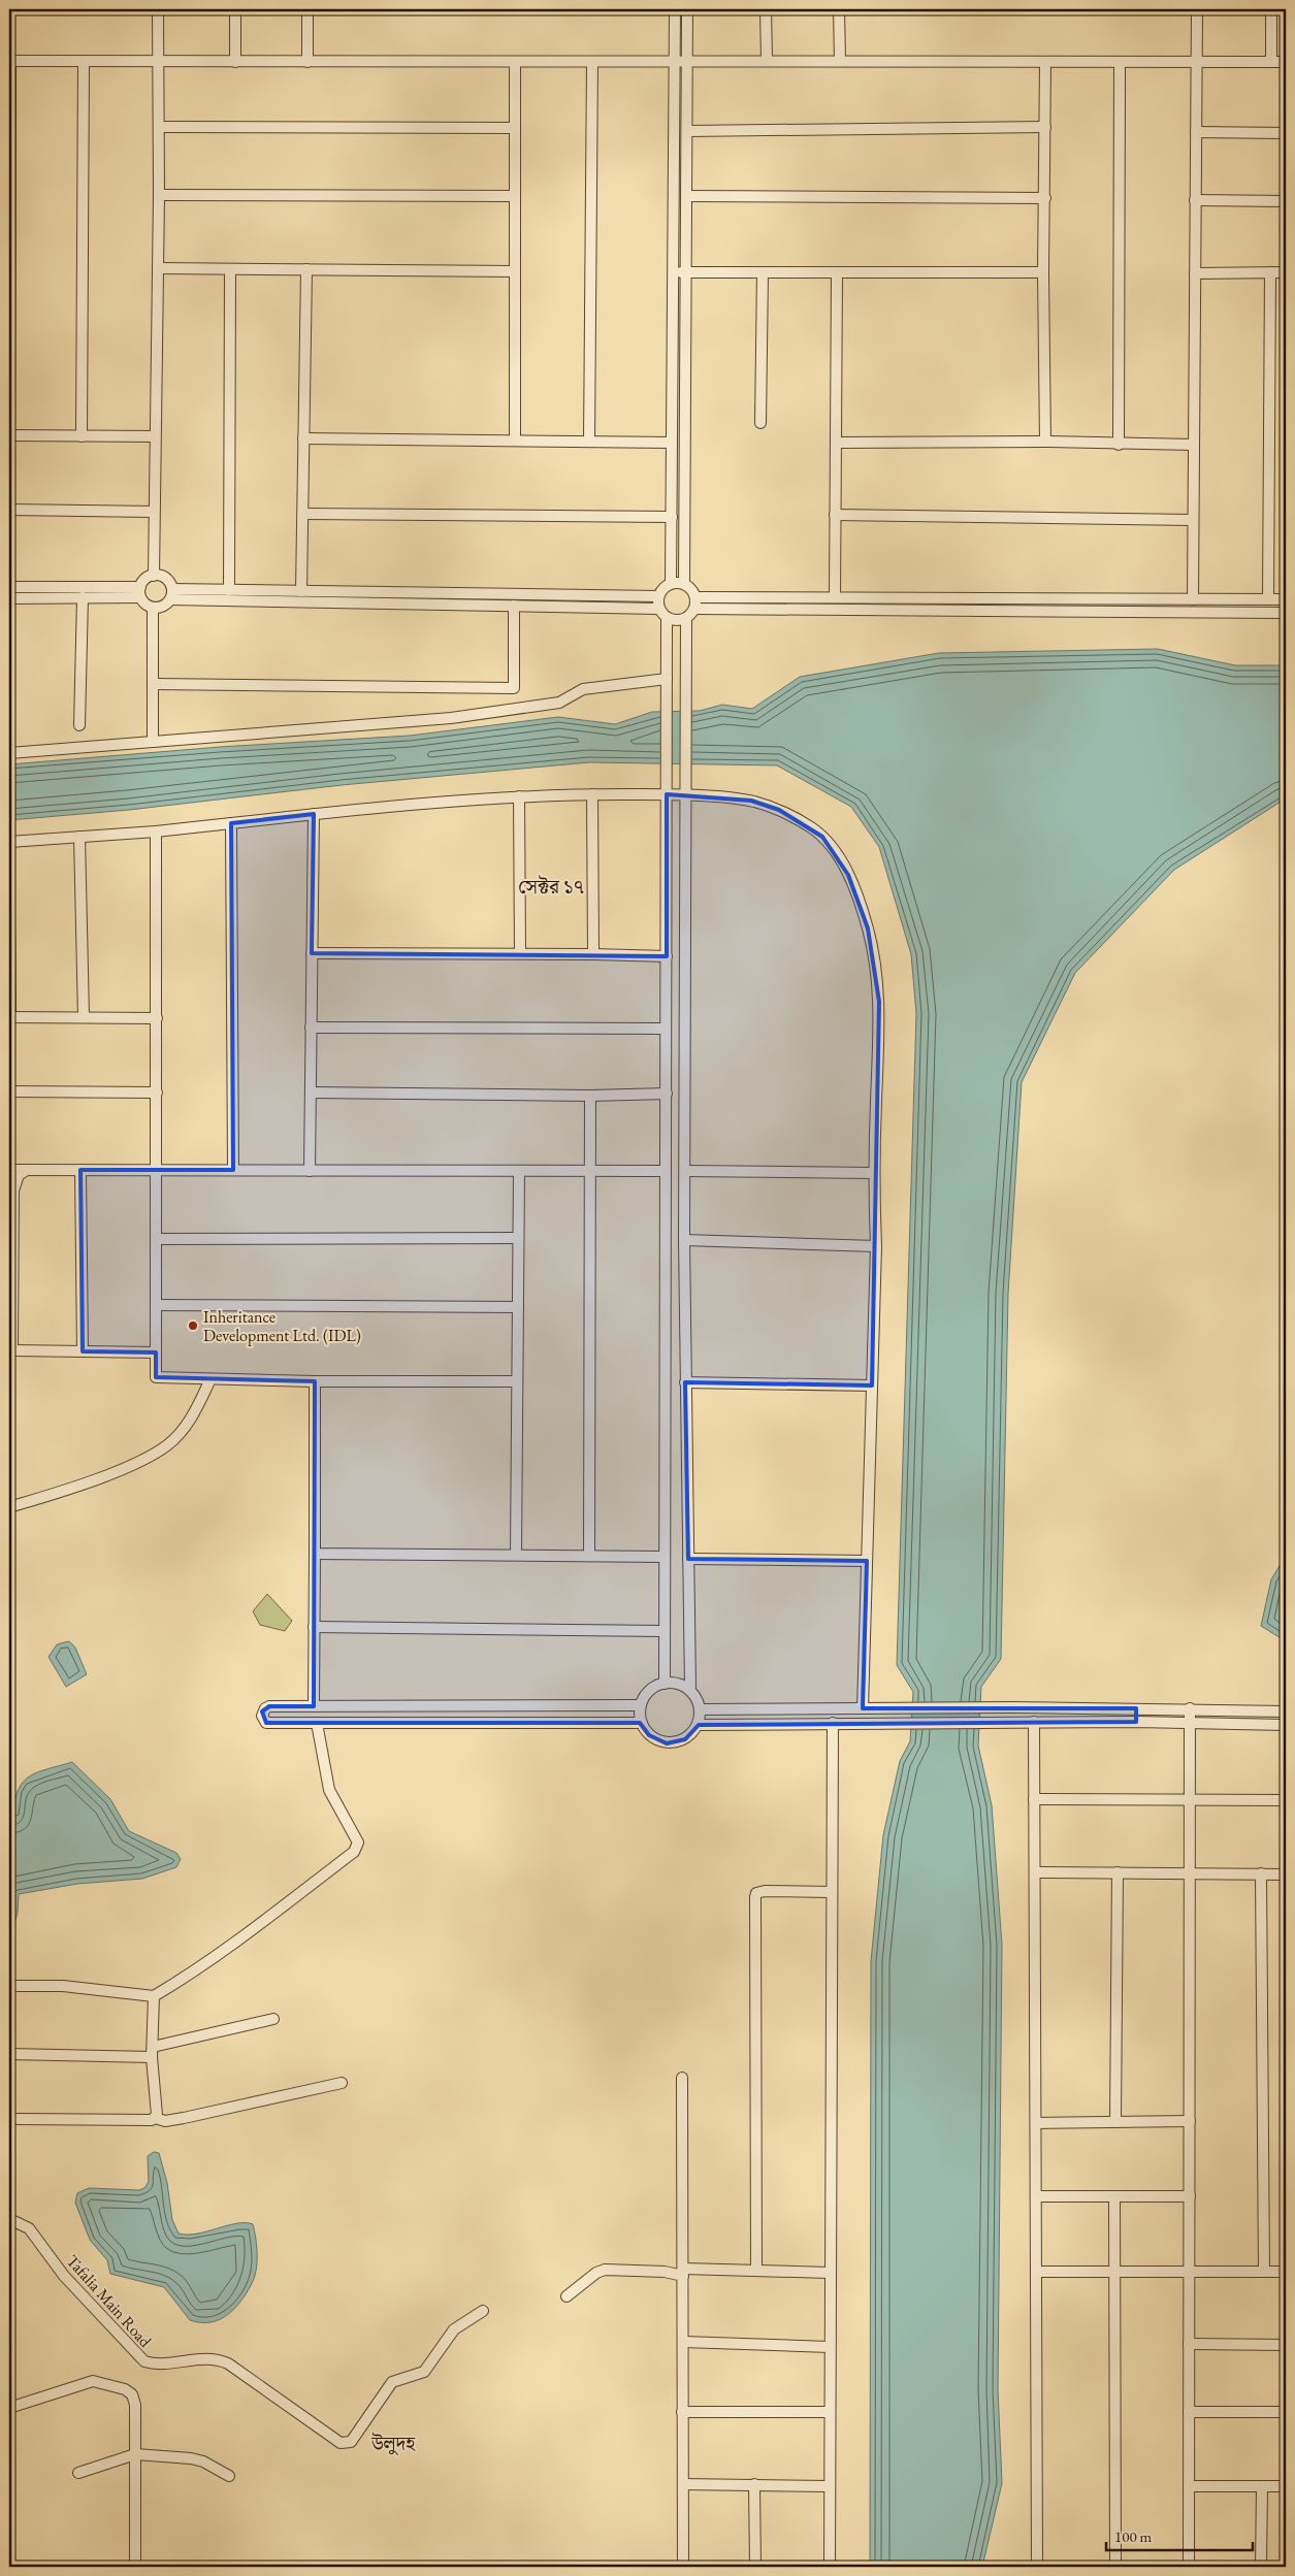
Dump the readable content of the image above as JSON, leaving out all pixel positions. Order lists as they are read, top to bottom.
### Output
{
  "streets": {
    "street": ["Tafalia Main Road"]
  },
  "districts": ["সেক্টর ১৭", "উলুদহ"],
  "places": ["Inheritance Development Ltd. (IDL)"],
  "scale_bar": "100 m"
}
